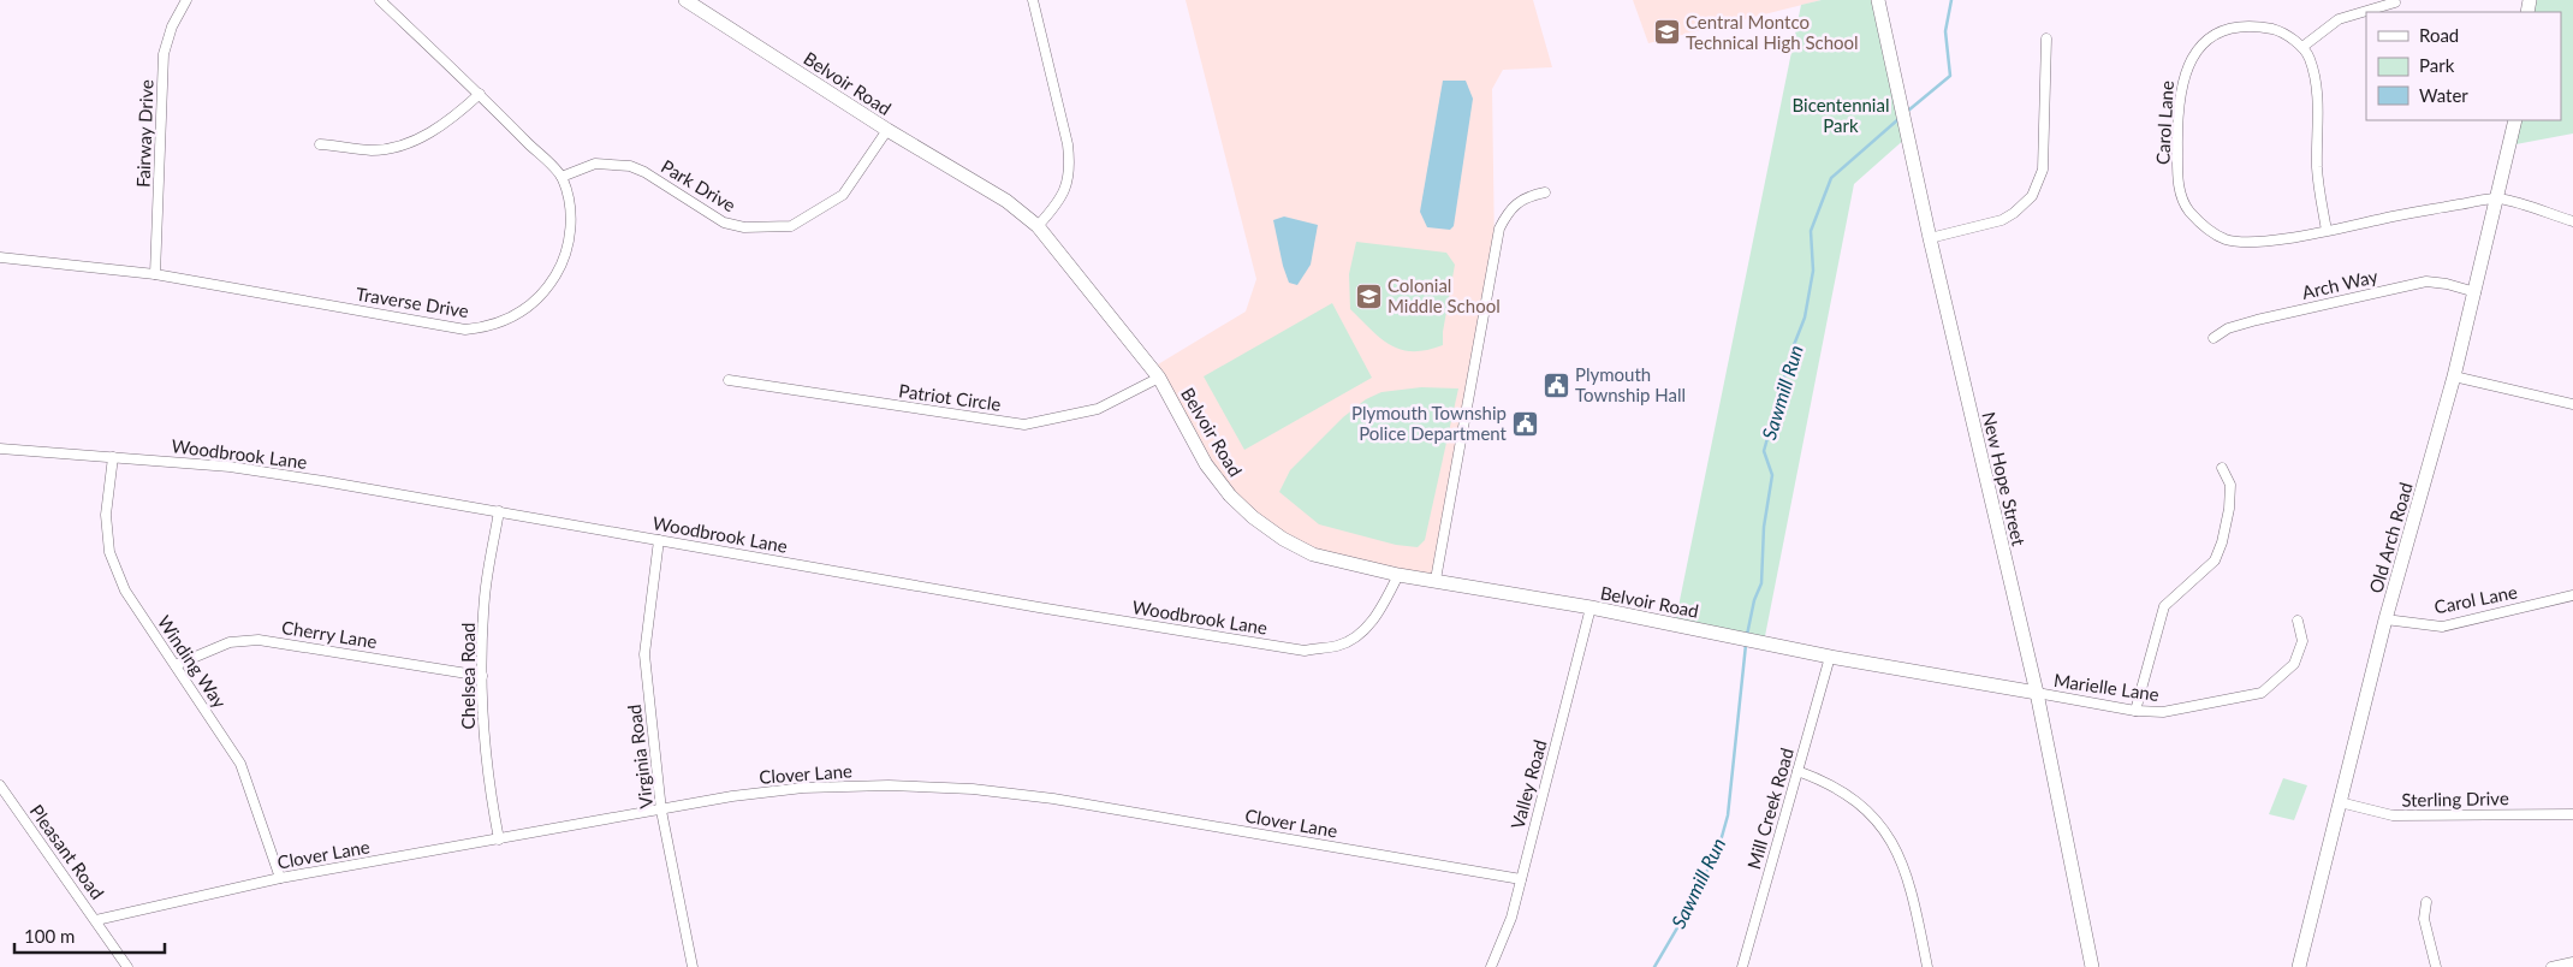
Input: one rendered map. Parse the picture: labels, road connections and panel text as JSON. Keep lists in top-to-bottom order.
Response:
{
  "streets": {
    "street": [
      "Belvoir Road",
      "Carol Lane",
      "Fairway Drive",
      "Park Drive",
      "Arch Way",
      "Traverse Drive",
      "Patriot Circle",
      "Woodbrook Lane",
      "New Hope Street",
      "Old Arch Road",
      "Cherry Lane",
      "Winding Way",
      "Chelsea Road",
      "Marielle Lane",
      "Virginia Road",
      "Clover Lane",
      "Valley Road",
      "Sterling Drive",
      "Mill Creek Road",
      "Pleasant Road"
    ]
  },
  "crossings": [
    ["Belvoir Road", "Park Drive"],
    ["Belvoir Road", "Patriot Circle"],
    ["Belvoir Road", "Woodbrook Lane"],
    ["Belvoir Road", "New Hope Street"],
    ["Belvoir Road", "Marielle Lane"],
    ["Belvoir Road", "Valley Road"],
    ["Belvoir Road", "Mill Creek Road"],
    ["Carol Lane", "Old Arch Road"],
    ["Fairway Drive", "Traverse Drive"],
    ["Park Drive", "Traverse Drive"],
    ["Arch Way", "Old Arch Road"],
    ["Woodbrook Lane", "Winding Way"],
    ["Woodbrook Lane", "Chelsea Road"],
    ["Woodbrook Lane", "Virginia Road"],
    ["New Hope Street", "Marielle Lane"],
    ["Old Arch Road", "Sterling Drive"],
    ["Cherry Lane", "Winding Way"],
    ["Cherry Lane", "Chelsea Road"],
    ["Winding Way", "Clover Lane"],
    ["Chelsea Road", "Clover Lane"],
    ["Virginia Road", "Clover Lane"],
    ["Clover Lane", "Valley Road"],
    ["Clover Lane", "Pleasant Road"]
  ],
  "water": ["Sawmill Run"],
  "parks": ["Bicentennial Park"],
  "places": {
    "school or university": ["Central Montco Technical High School", "Colonial Middle School"],
    "public building": ["Plymouth Township Hall", "Plymouth Township Police Department"]
  },
  "legend": ["Road", "Park", "Water"],
  "scale_bar": "100 m"
}
